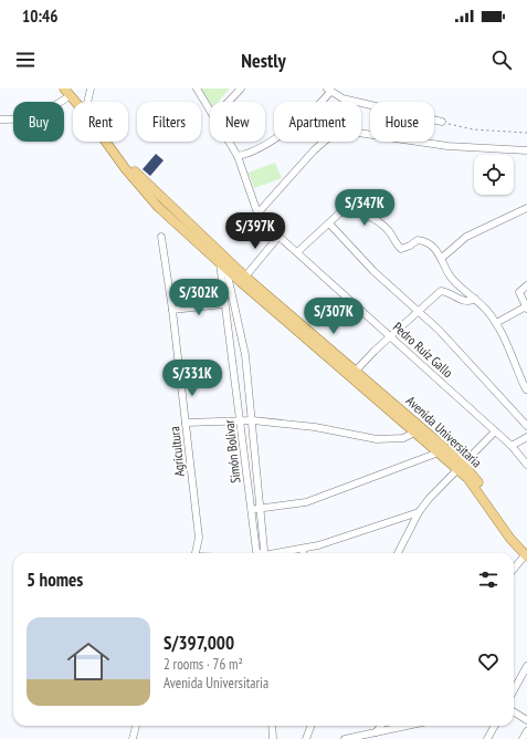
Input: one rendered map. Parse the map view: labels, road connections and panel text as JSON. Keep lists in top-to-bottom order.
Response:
{
  "streets": {
    "main road": ["Avenida Universitaria"],
    "street": ["Pedro Ruiz Gallo", "Agricultura", "Simón Bolívar"]
  },
  "crossings": [
    ["Avenida Universitaria", "Simón Bolívar"]
  ],
  "page": {
    "status": "10:46",
    "header": "Nestly",
    "chip": [
      "Buy",
      "Rent",
      "Filters",
      "New",
      "Apartment",
      "House"
    ],
    "price": [
      "S/347K",
      "S/397K",
      "S/302K",
      "S/307K",
      "S/331K"
    ],
    "heading": "5 homes",
    "list": [
      {
        "name": "S/397,000",
        "note": "2 rooms · 76 m² · Avenida Universitaria"
      }
    ]
  }
}
